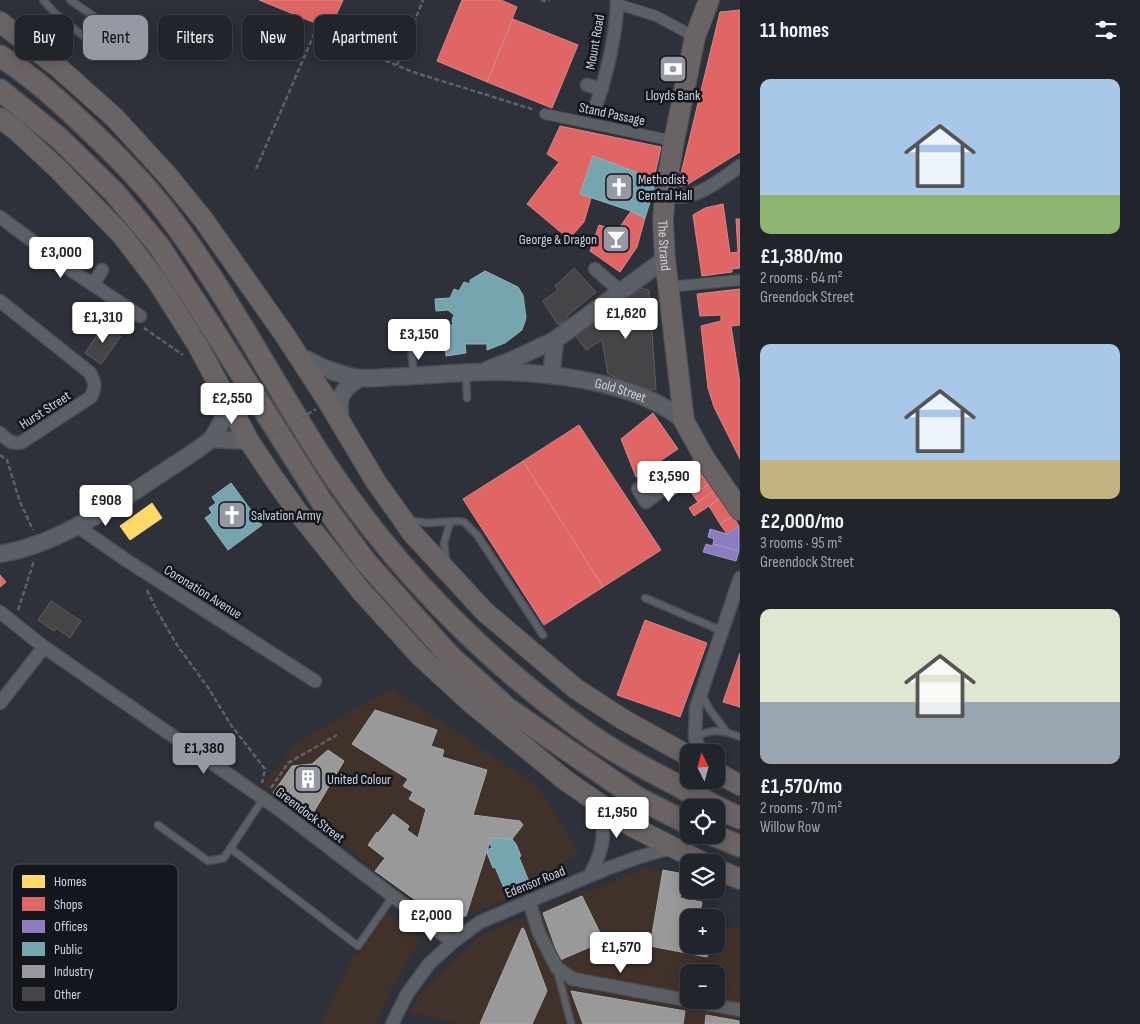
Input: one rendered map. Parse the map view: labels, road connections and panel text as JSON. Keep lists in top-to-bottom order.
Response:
{
  "streets": {
    "main road": ["The Strand"],
    "street": [
      "Mount Road",
      "Stand Passage",
      "Gold Street",
      "Hurst Street",
      "Coronation Avenue",
      "Greendock Street",
      "Edensor Road"
    ]
  },
  "crossings": [
    ["Stand Passage", "The Strand"],
    ["The Strand", "Gold Street"],
    ["Greendock Street", "Edensor Road"]
  ],
  "places": {
    "bank": ["Lloyds Bank"],
    "church": ["Methodist Central Hall", "Salvation Army"],
    "bar": ["George & Dragon"],
    "building": ["United Colour"]
  },
  "legend": [
    "Homes",
    "Shops",
    "Offices",
    "Public",
    "Industry",
    "Other"
  ],
  "north": "top",
  "page": {
    "heading": "11 homes",
    "chip": [
      "Buy",
      "Rent",
      "Filters",
      "New",
      "Apartment"
    ],
    "list": [
      {
        "name": "£1,380/mo",
        "note": "2 rooms · 64 m² · Greendock Street"
      },
      {
        "name": "£2,000/mo",
        "note": "3 rooms · 95 m² · Greendock Street"
      },
      {
        "name": "£1,570/mo",
        "note": "2 rooms · 70 m² · Willow Row"
      }
    ],
    "price": [
      "£3,000",
      "£1,620",
      "£1,310",
      "£3,150",
      "£2,550",
      "£3,590",
      "£908",
      "£1,380",
      "£1,950",
      "£2,000",
      "£1,570"
    ],
    "map_buttons": ["+", "−"]
  }
}
